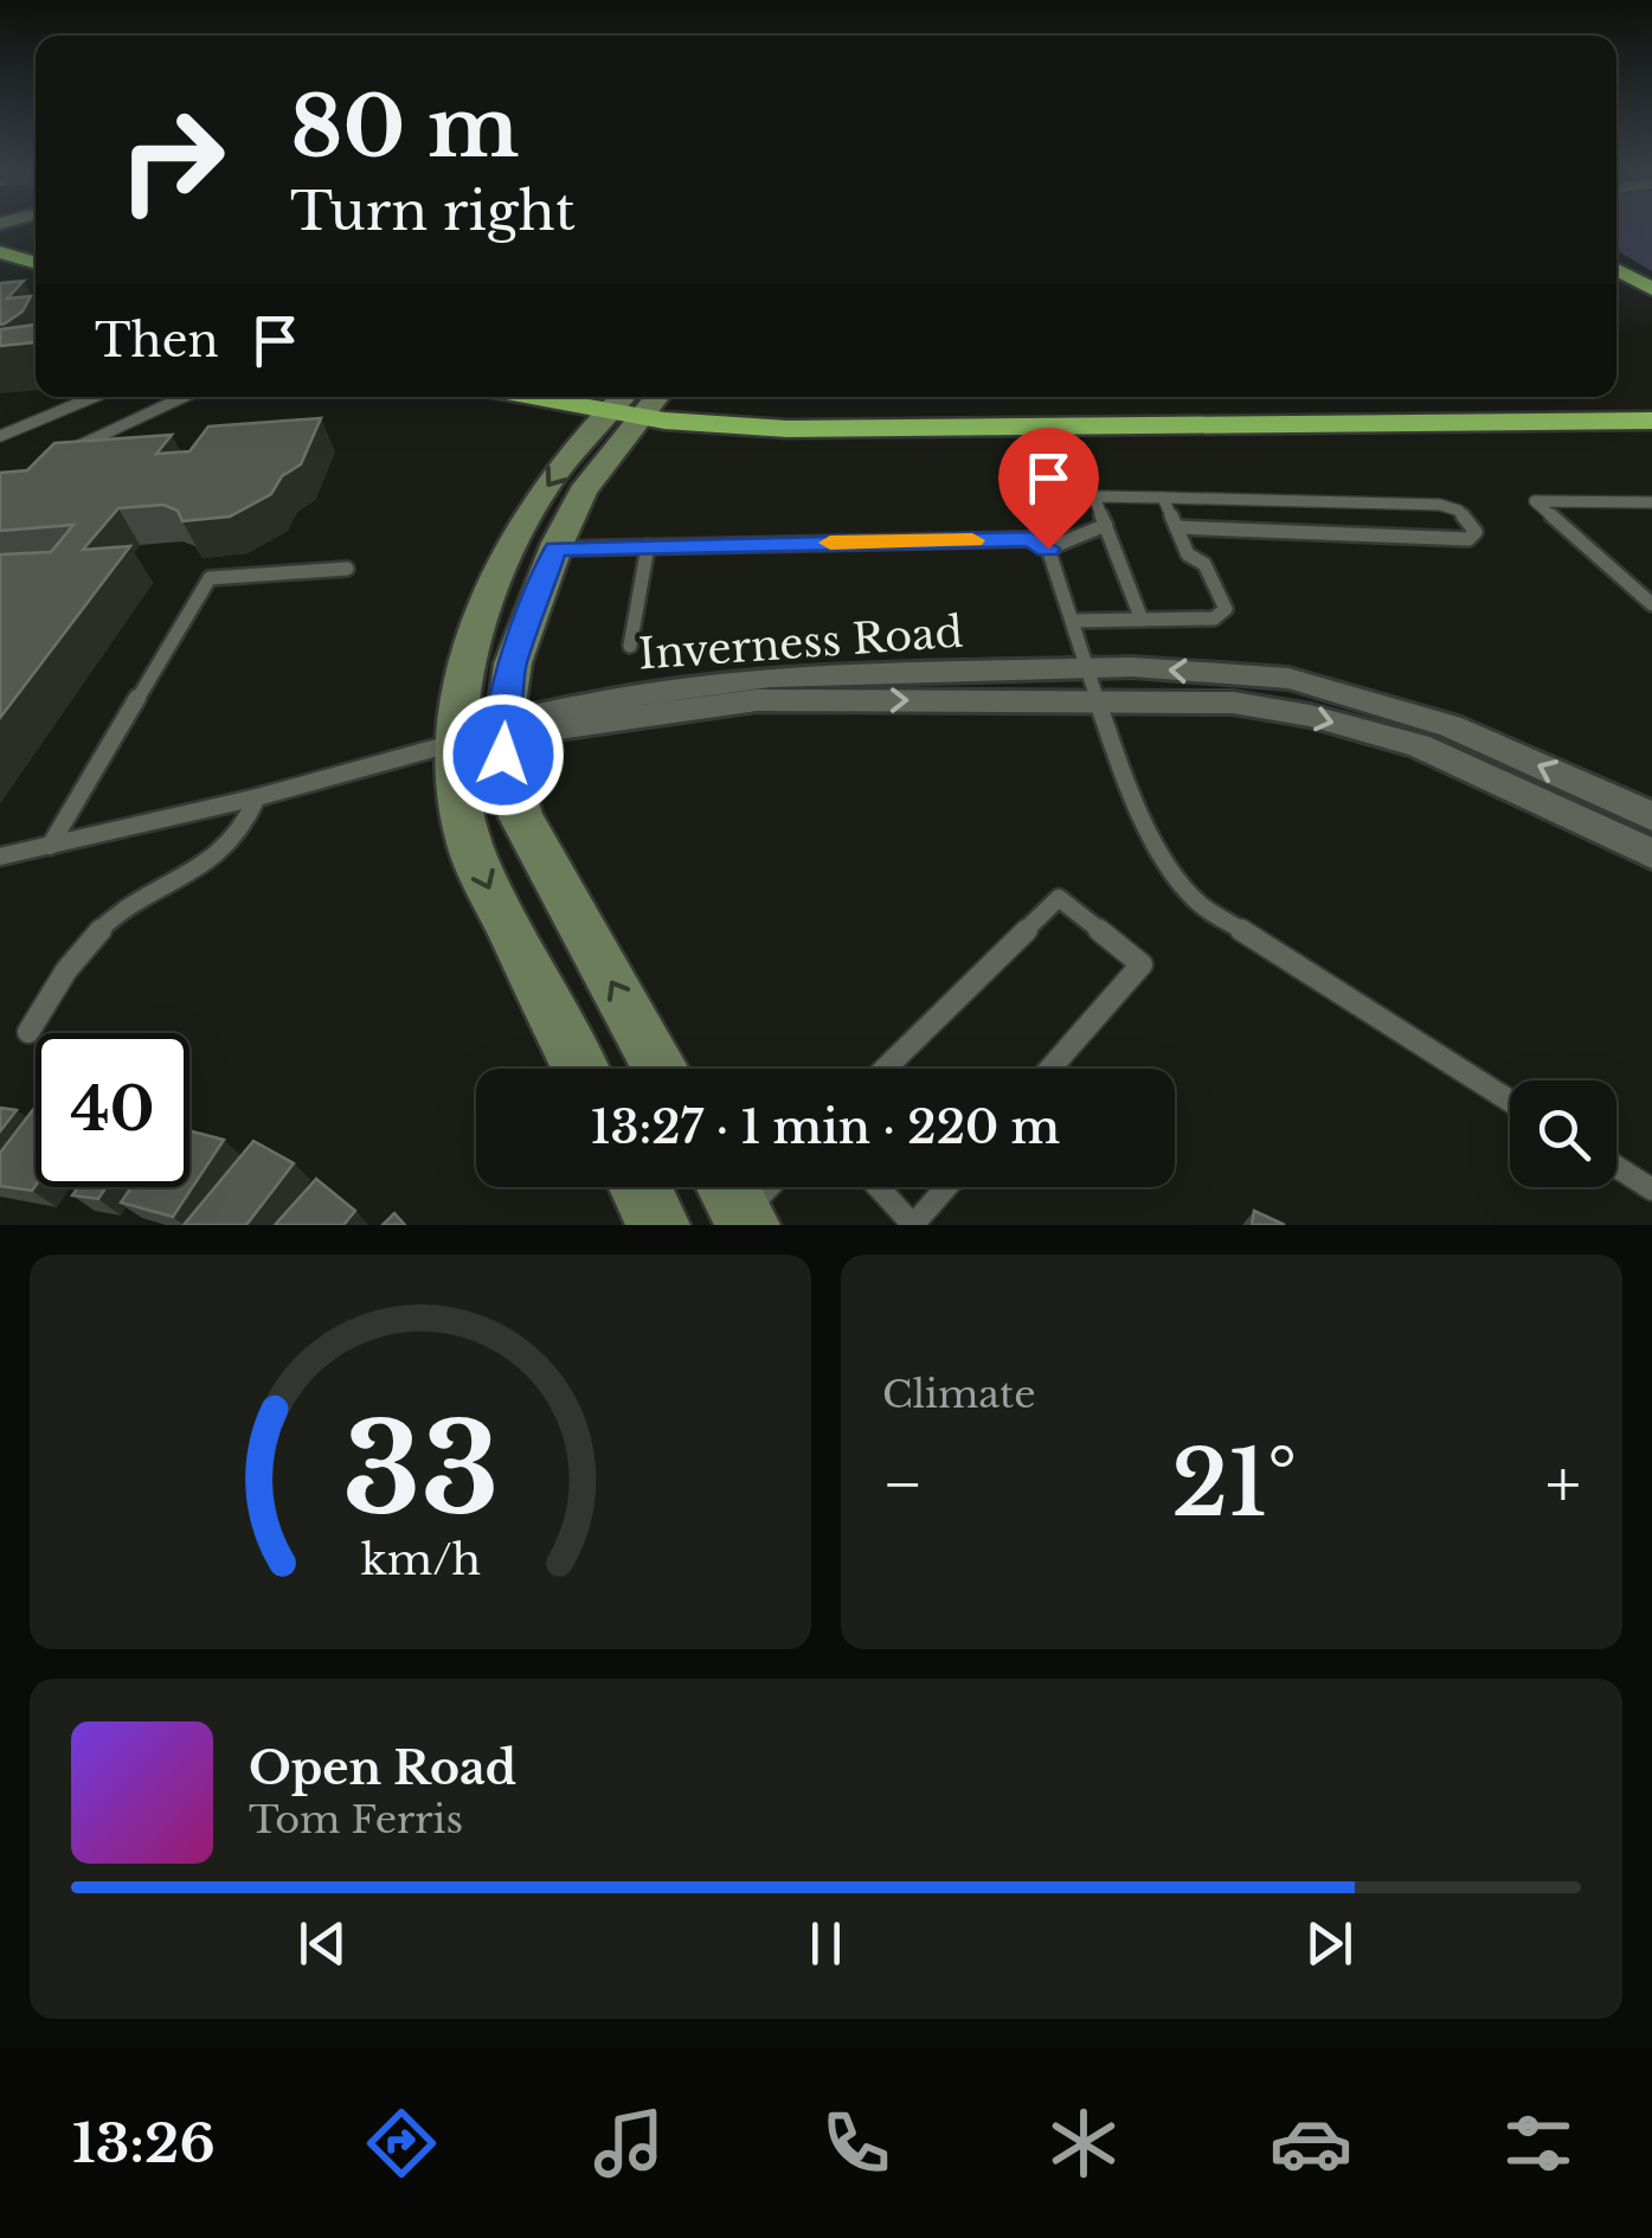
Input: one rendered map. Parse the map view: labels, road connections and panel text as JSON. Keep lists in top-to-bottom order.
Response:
{
  "streets": {
    "street": ["Inverness Road"]
  },
  "page": {
    "turn": ["80 m", "Turn right"],
    "then": "Then",
    "limit": "40",
    "trip": "13:27 · 1 min · 220 m",
    "tile": "Climate",
    "heat": ["−", "21°", "+"],
    "song": ["Open Road", "Tom Ferris"],
    "tabs": "13:26",
    "gauge": ["33", "km/h"]
  }
}
